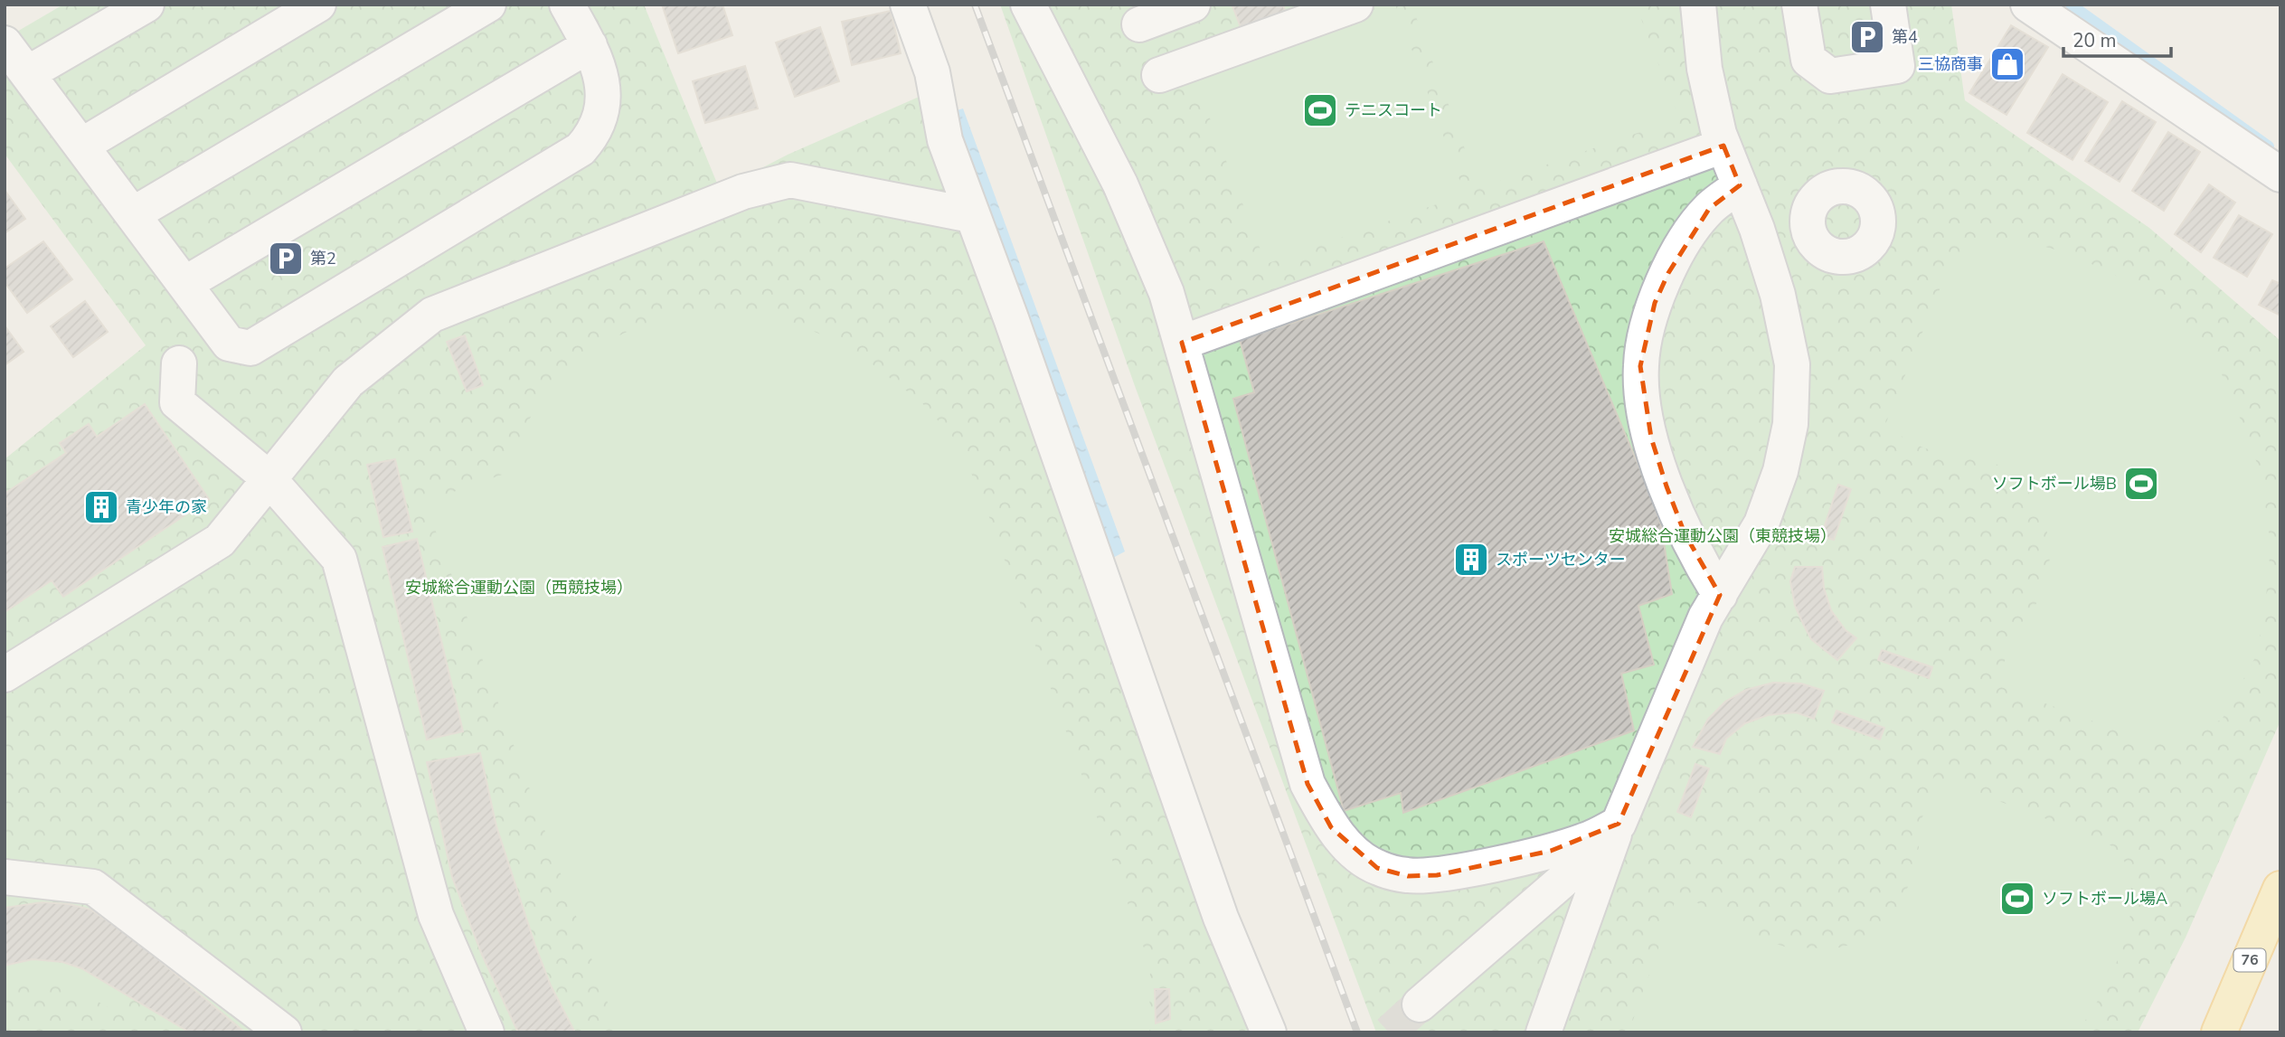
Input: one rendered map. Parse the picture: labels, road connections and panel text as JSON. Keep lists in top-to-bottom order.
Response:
{
  "streets": {
    "main road": ["76"]
  },
  "parks": ["安城総合運動公園（東競技場）", "安城総合運動公園（西競技場）"],
  "places": {
    "parking": ["第4", "第2"],
    "shop": ["三協商事"],
    "sports": ["テニスコート", "ソフトボール場B", "ソフトボール場A"],
    "building": ["青少年の家", "スポーツセンター"]
  },
  "scale_bar": "20 m"
}
